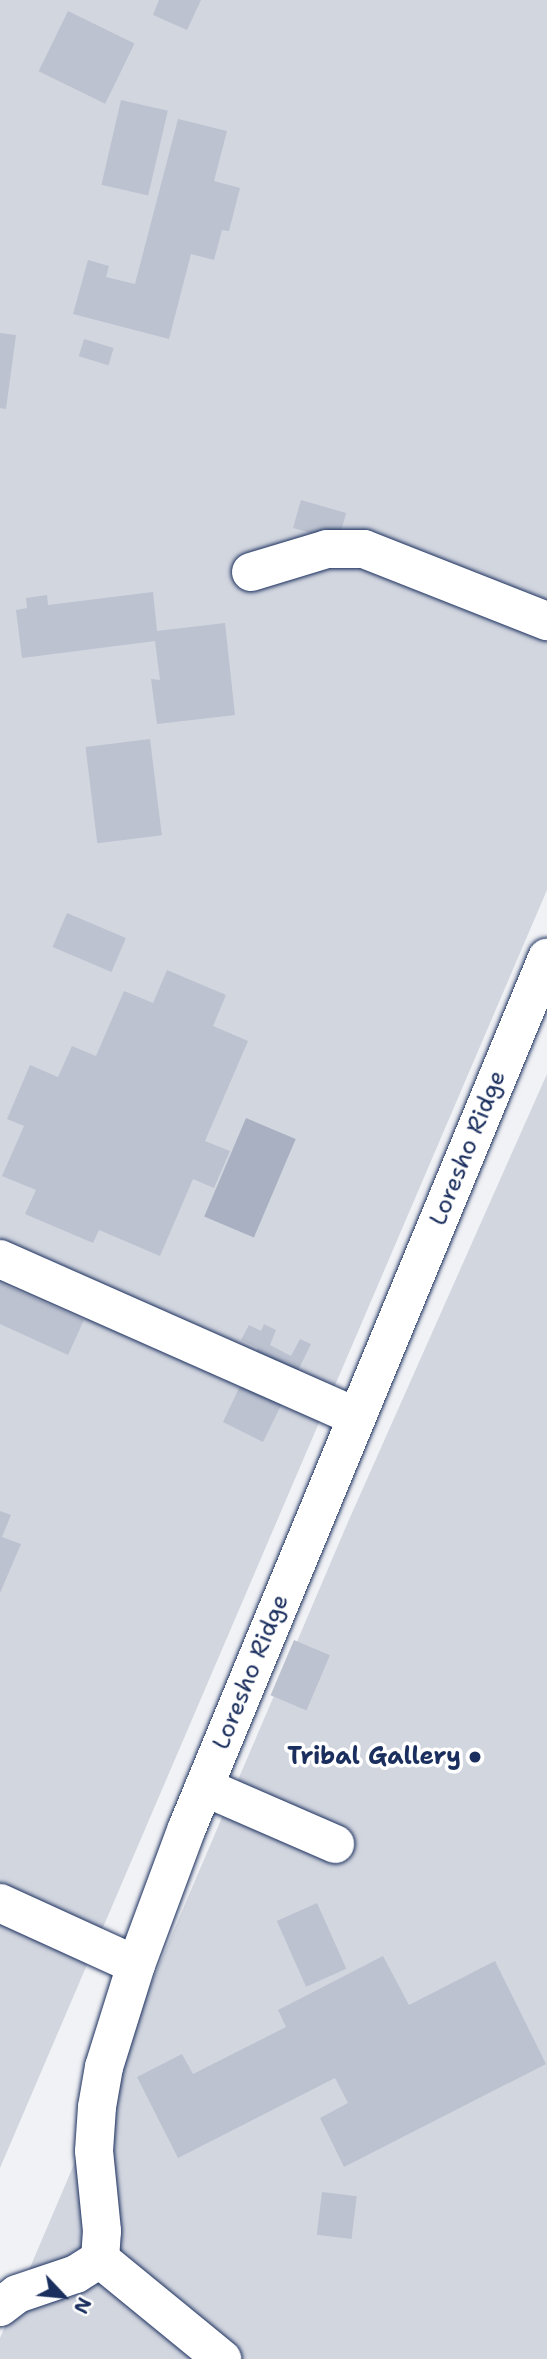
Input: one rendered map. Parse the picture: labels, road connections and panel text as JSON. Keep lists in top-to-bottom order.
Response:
{
  "streets": {
    "main road": ["Loresho Ridge"]
  },
  "places": ["Tribal Gallery"],
  "north": "bottom right"
}
